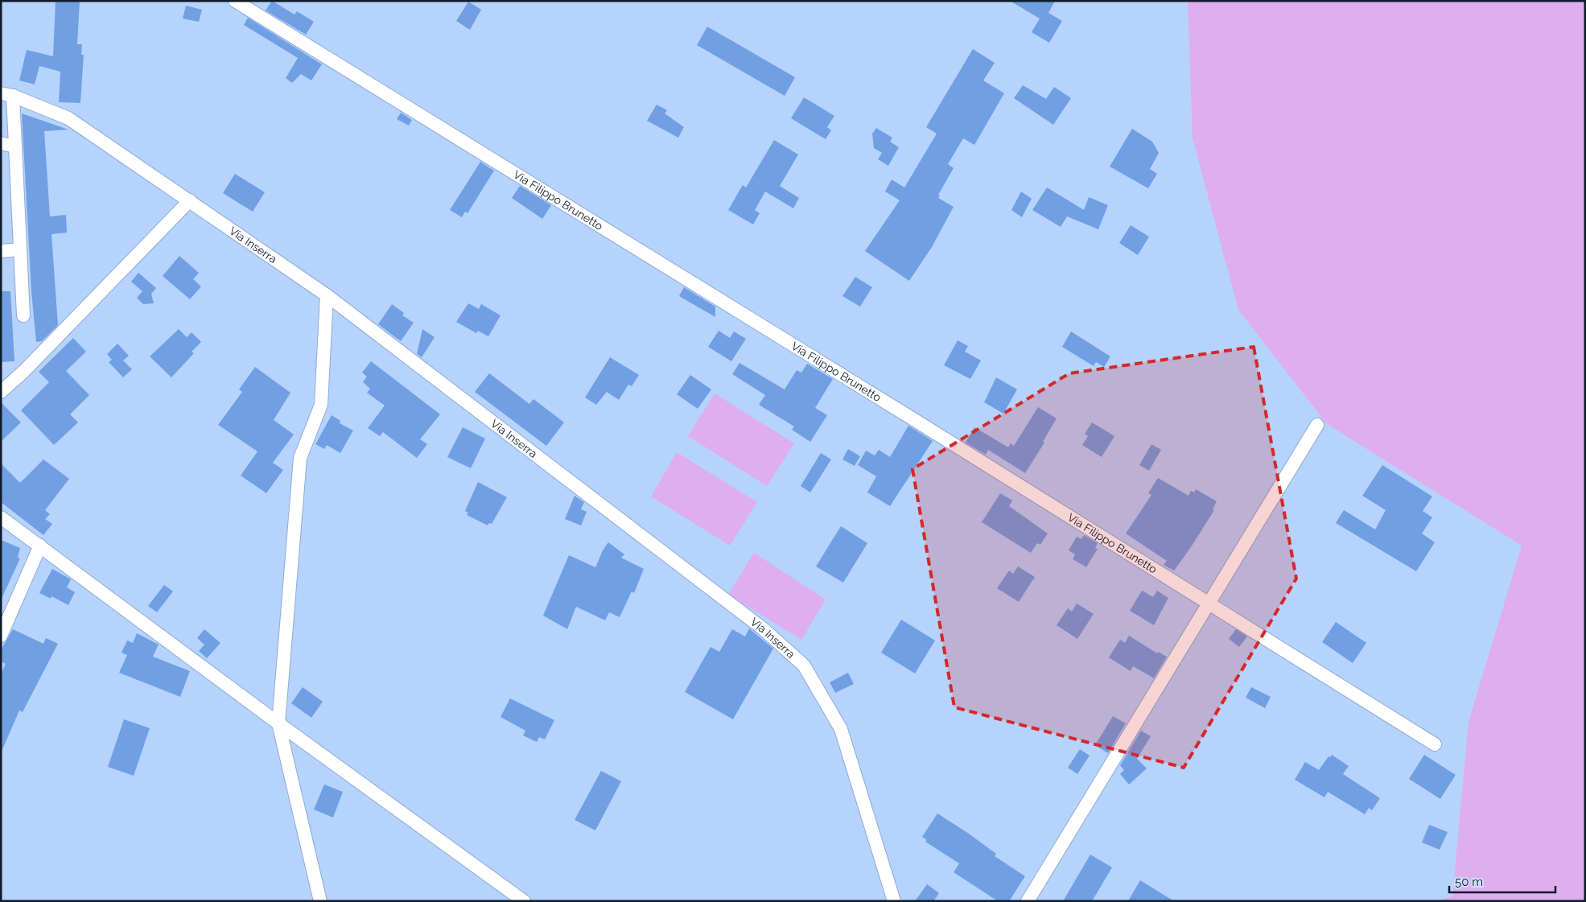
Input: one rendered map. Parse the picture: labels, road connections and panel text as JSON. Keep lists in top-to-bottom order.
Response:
{
  "streets": {
    "street": ["Via Filippo Brunetto", "Via Inserra"]
  },
  "scale_bar": "50 m"
}
